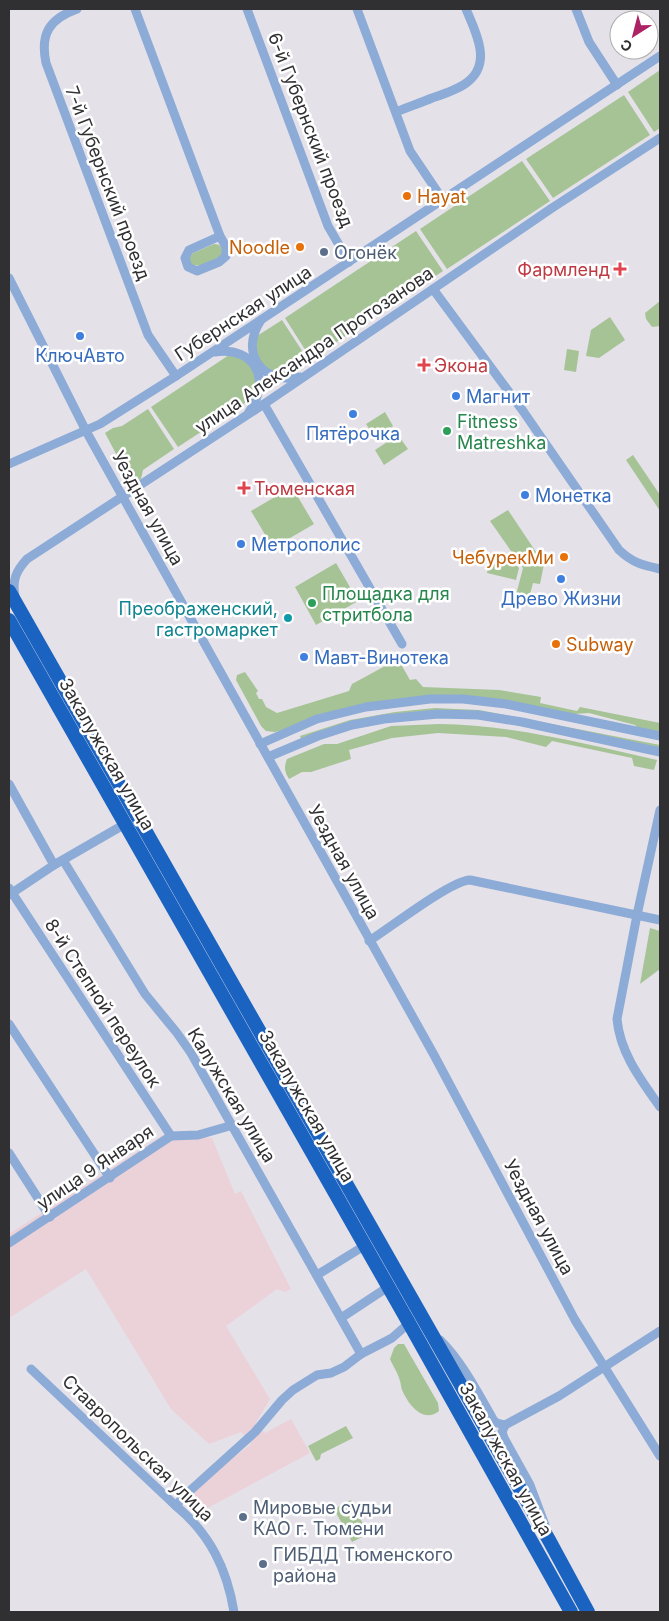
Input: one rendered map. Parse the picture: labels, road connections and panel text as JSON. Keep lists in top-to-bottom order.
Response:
{
  "streets": {
    "highway": ["Закалужская улица"],
    "street": [
      "6-й Губернский проезд",
      "7-й Губернский проезд",
      "Губернская улица",
      "улица Александра Протозанова",
      "Уездная улица",
      "8-й Степной переулок",
      "Калужская улица",
      "улица 9 Января",
      "Ставропольская улица"
    ]
  },
  "crossings": [
    ["6-й Губернский проезд", "Губернская улица"],
    ["7-й Губернский проезд", "Губернская улица"],
    ["Губернская улица", "Уездная улица"],
    ["улица Александра Протозанова", "Уездная улица"],
    ["8-й Степной переулок", "улица 9 Января"],
    ["Калужская улица", "улица 9 Января"]
  ],
  "places": {
    "other": [
      "Hayat",
      "Noodle",
      "Огонёк",
      "КлючАвто",
      "Магнит",
      "Пятёрочка",
      "Fitness Matreshka",
      "Монетка",
      "Метрополис",
      "ЧебурекМи",
      "Древо Жизни",
      "Площадка для стритбола",
      "Преображенский, гастромаркет",
      "Subway",
      "Мавт-Винотека",
      "Мировые судьи КАО г. Тюмени",
      "ГИБДД Тюменского района"
    ],
    "health": ["Фармленд", "Экона", "Тюменская"]
  },
  "north": "bottom left"
}
